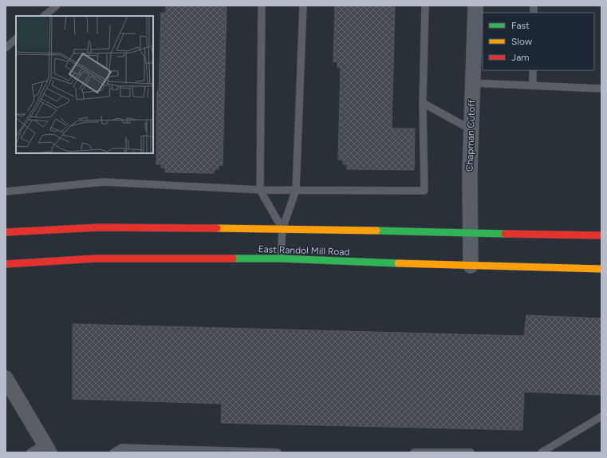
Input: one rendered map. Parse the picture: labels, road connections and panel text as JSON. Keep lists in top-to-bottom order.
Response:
{
  "streets": {
    "main road": ["East Randol Mill Road"],
    "street": ["Chapman Cutoff"]
  },
  "crossings": [
    ["Chapman Cutoff", "East Randol Mill Road"]
  ],
  "legend": ["Fast", "Slow", "Jam"]
}
